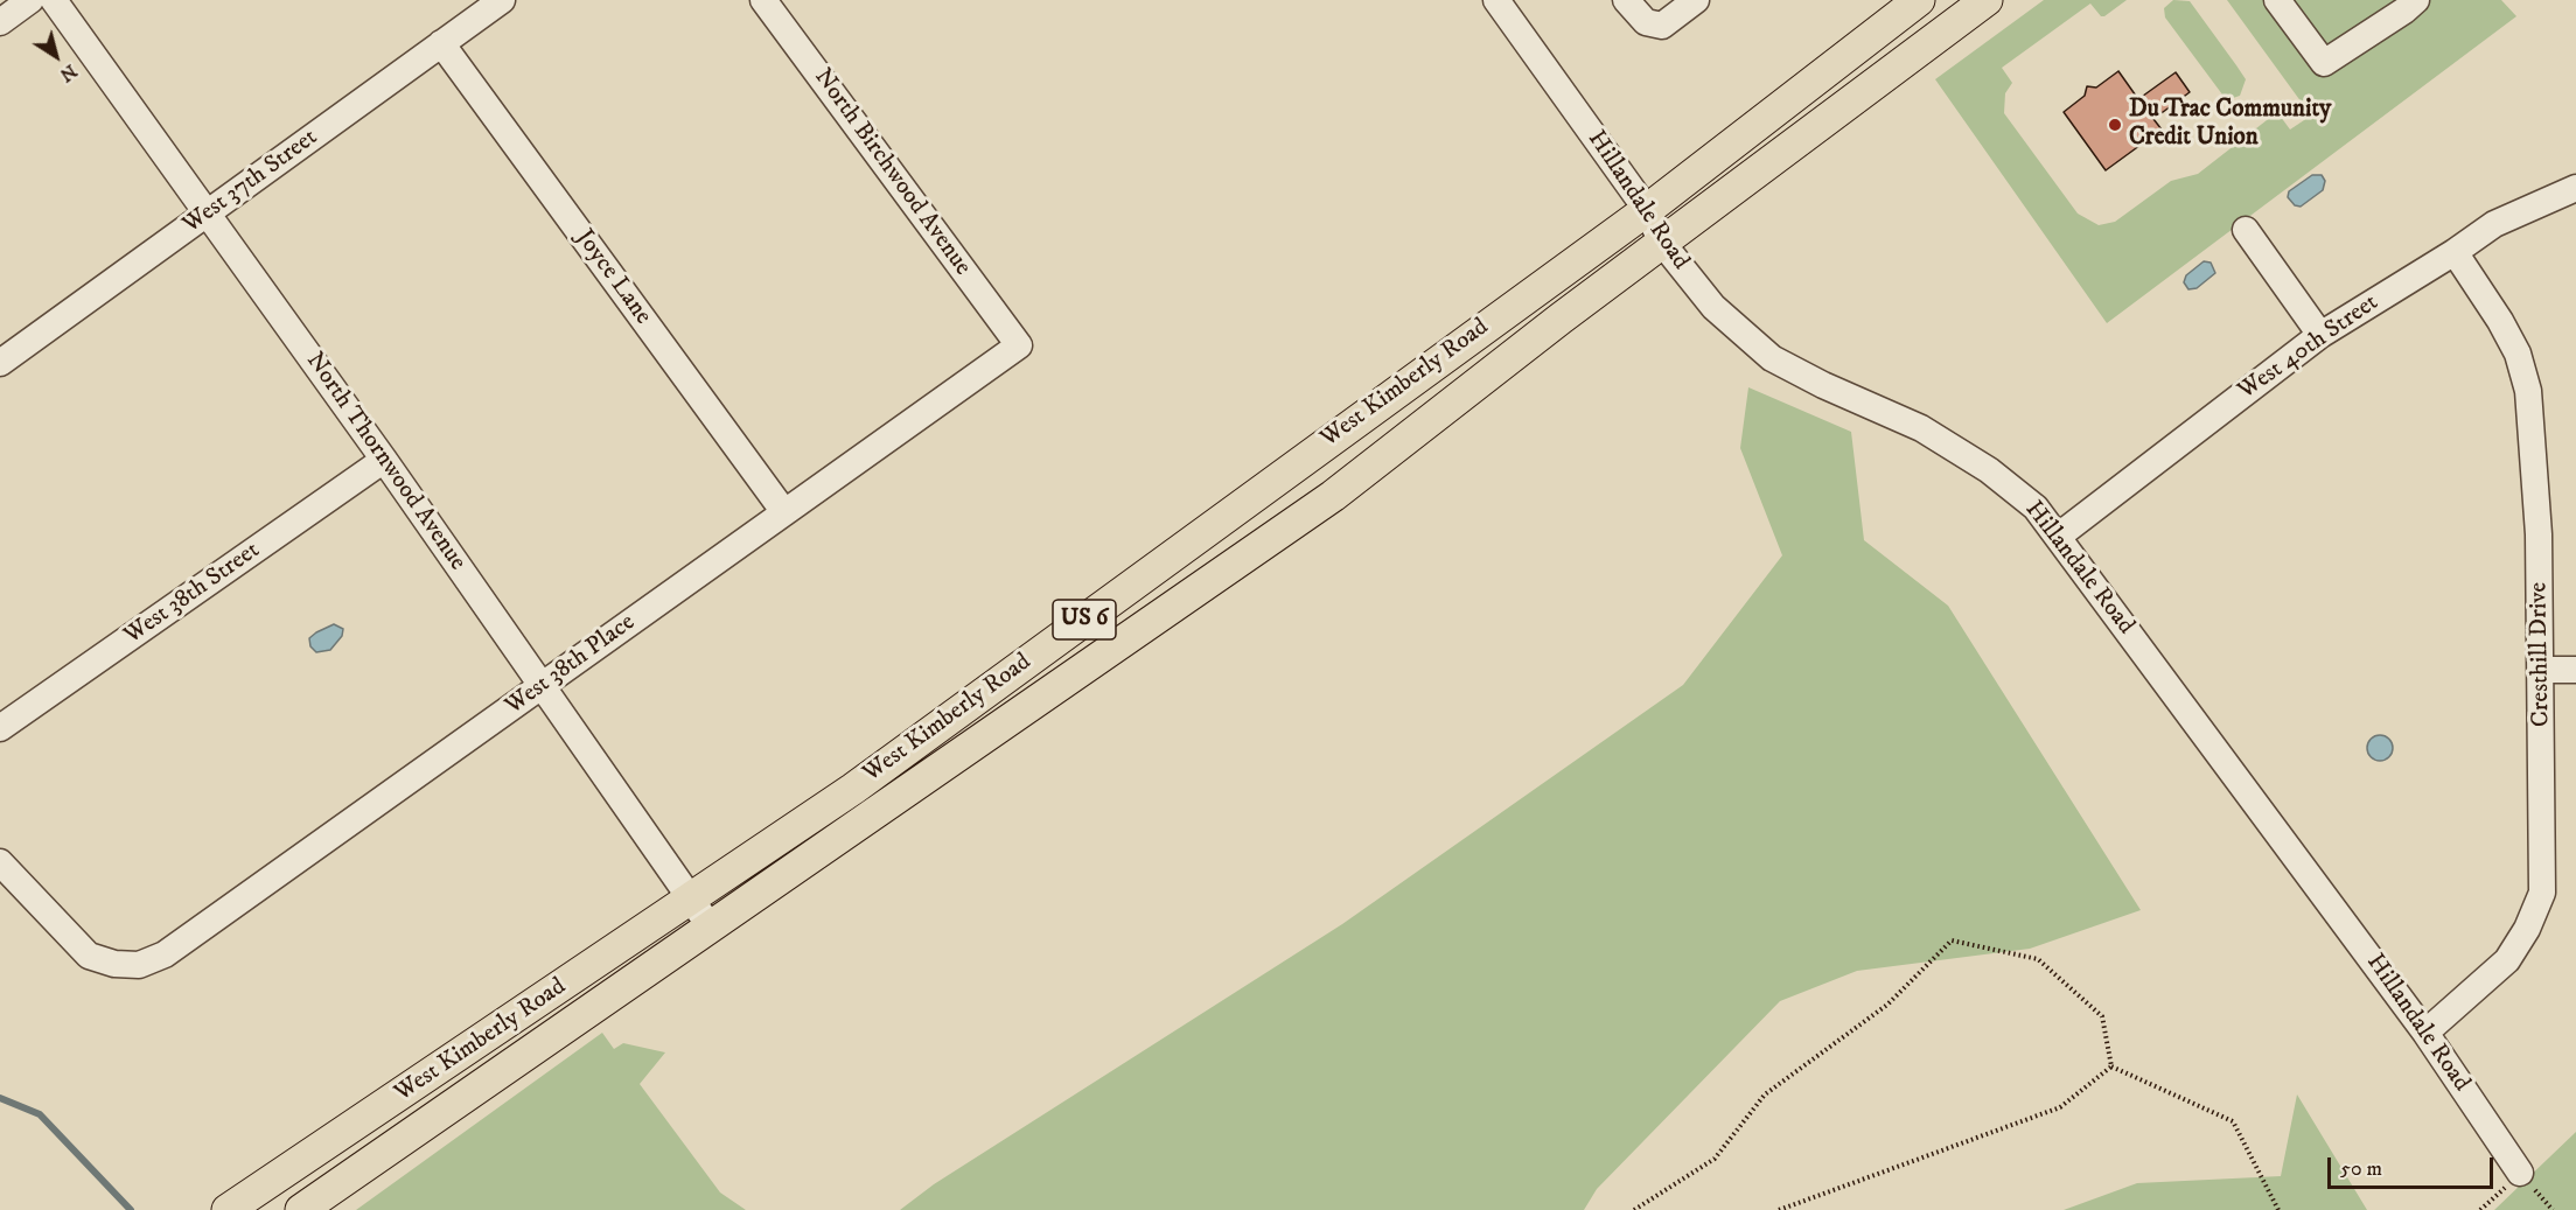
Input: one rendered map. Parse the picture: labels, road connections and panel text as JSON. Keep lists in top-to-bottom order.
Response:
{
  "streets": {
    "main road": ["West Kimberly Road", "US 6"],
    "street": [
      "North Birchwood Avenue",
      "West 37th Street",
      "Hillandale Road",
      "Joyce Lane",
      "West 40th Street",
      "North Thornwood Avenue",
      "West 38th Street",
      "Cresthill Drive",
      "West 38th Place"
    ]
  },
  "crossings": [
    ["North Birchwood Avenue", "West 38th Place"],
    ["West 37th Street", "Joyce Lane"],
    ["West 37th Street", "North Thornwood Avenue"],
    ["Hillandale Road", "West 40th Street"],
    ["Hillandale Road", "West Kimberly Road"],
    ["Hillandale Road", "Cresthill Drive"],
    ["Joyce Lane", "West 38th Place"],
    ["West 40th Street", "Cresthill Drive"],
    ["West Kimberly Road", "North Thornwood Avenue"],
    ["North Thornwood Avenue", "West 38th Street"],
    ["North Thornwood Avenue", "West 38th Place"]
  ],
  "places": ["Du Trac Community Credit Union"],
  "scale_bar": "50 m",
  "north": "bottom right"
}
